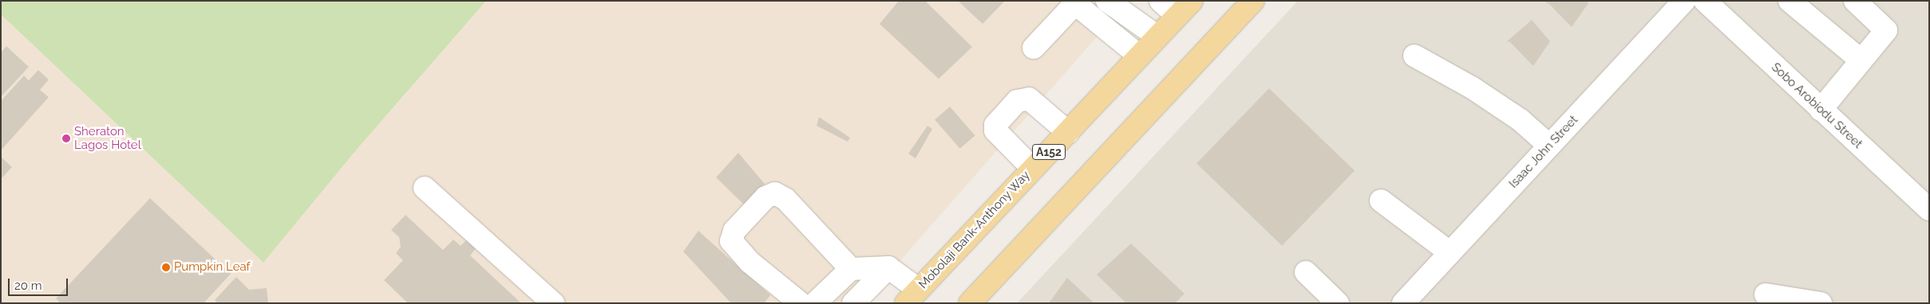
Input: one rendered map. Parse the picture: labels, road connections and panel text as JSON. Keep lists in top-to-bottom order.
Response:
{
  "streets": {
    "main road": ["A152", "Mobolaji Bank-Anthony Way"],
    "street": ["Sobo Arobiodu Street", "Isaac John Street"]
  },
  "places": ["Sheraton Lagos Hotel", "Pumpkin Leaf"],
  "scale_bar": "20 m"
}
